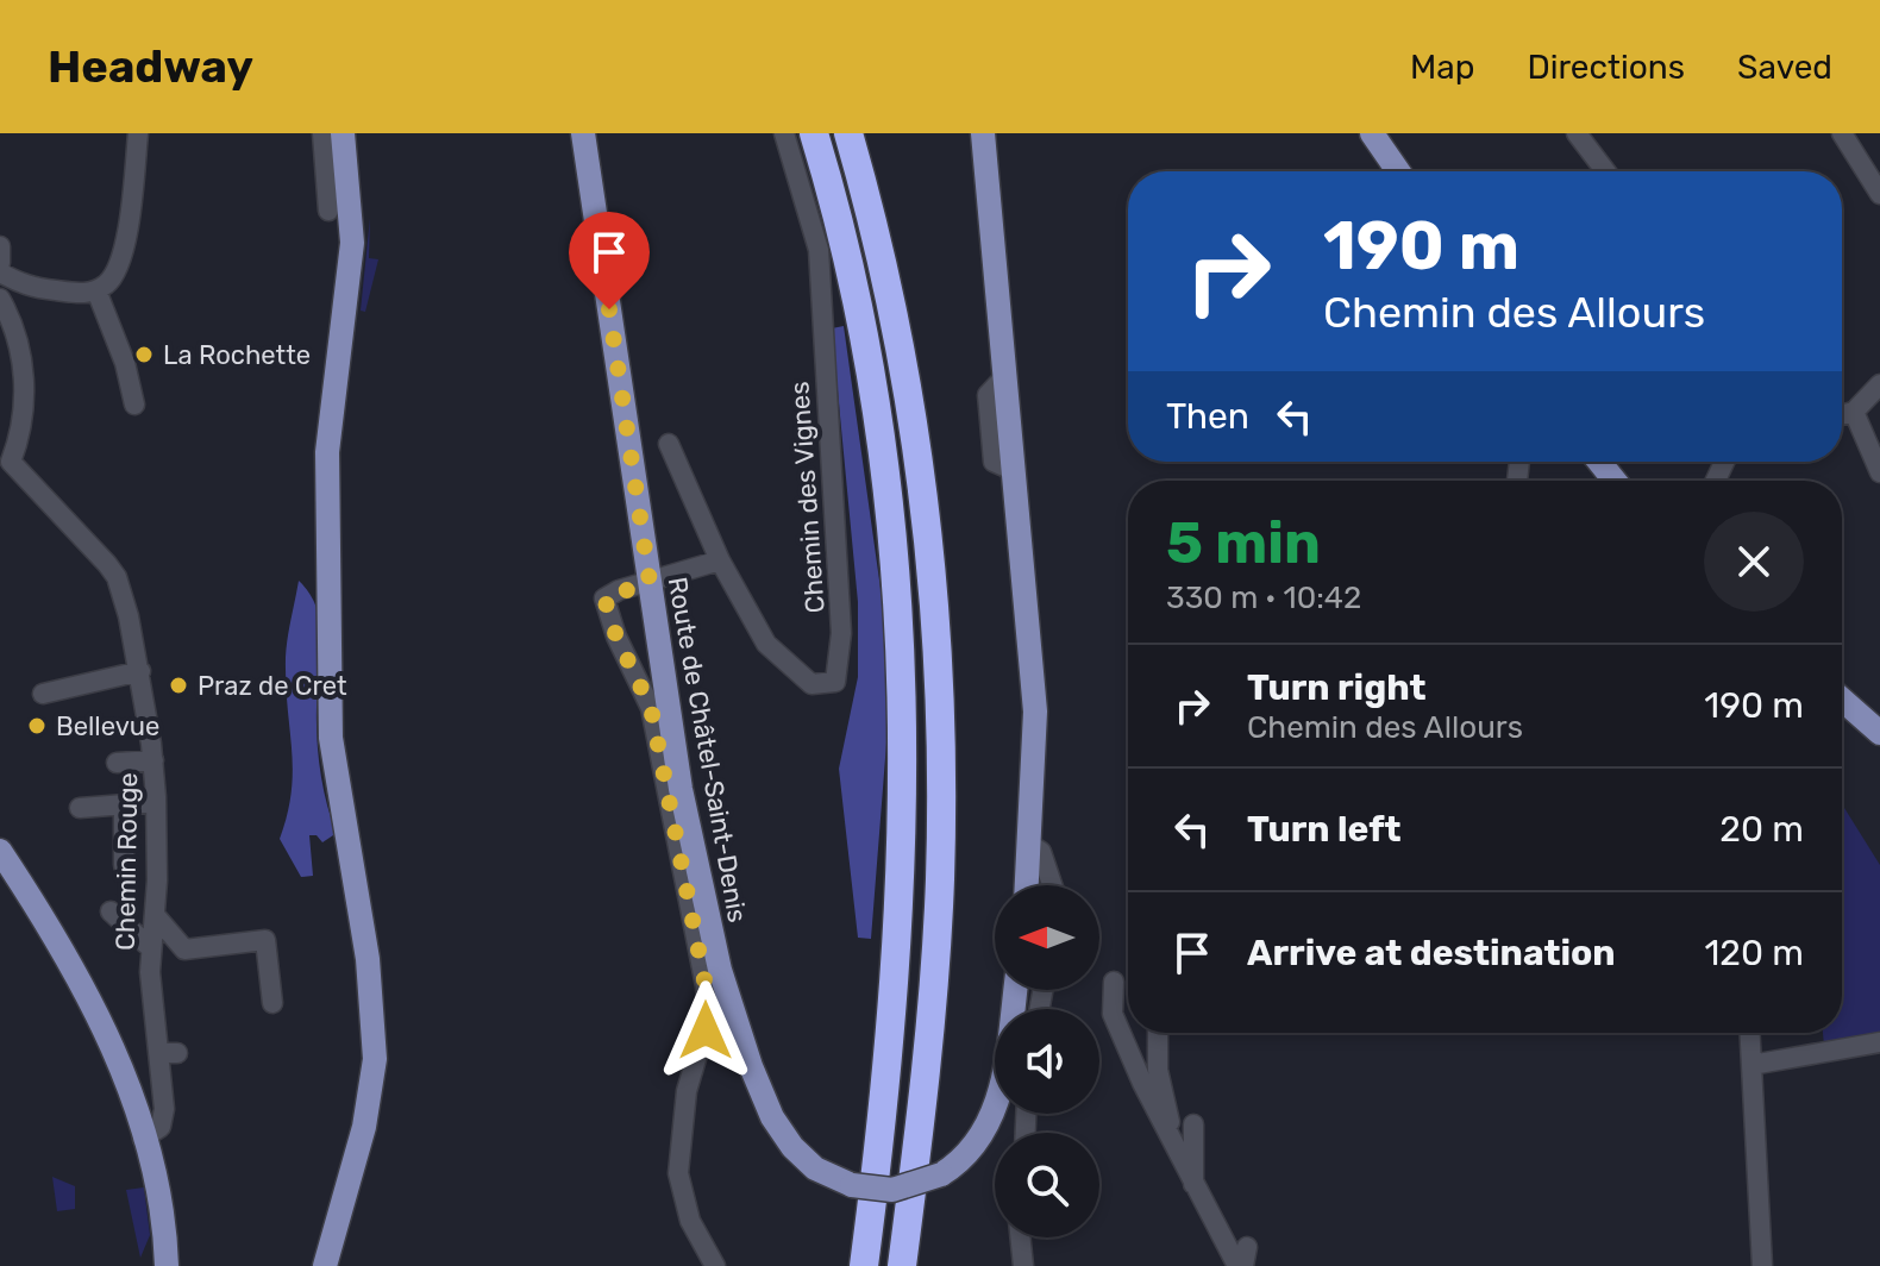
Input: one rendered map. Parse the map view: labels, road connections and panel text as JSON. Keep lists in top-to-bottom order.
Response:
{
  "streets": {
    "main road": ["Route de Châtel-Saint-Denis"],
    "street": ["Chemin des Vignes", "Chemin Rouge"]
  },
  "places": ["La Rochette", "Praz de Cret", "Bellevue"],
  "north": "left",
  "page": {
    "header": "Headway",
    "nav": ["Map", "Directions", "Saved"],
    "turn": ["190 m", "Chemin des Allours"],
    "then": "Then",
    "heading": ["5 min", "330 m · 10:42"],
    "list": [
      {
        "name": "Turn right",
        "note": "Chemin des Allours",
        "value": "190 m"
      },
      {
        "name": "Turn left",
        "value": "20 m"
      },
      {
        "name": "Arrive at destination",
        "value": "120 m"
      }
    ]
  }
}
